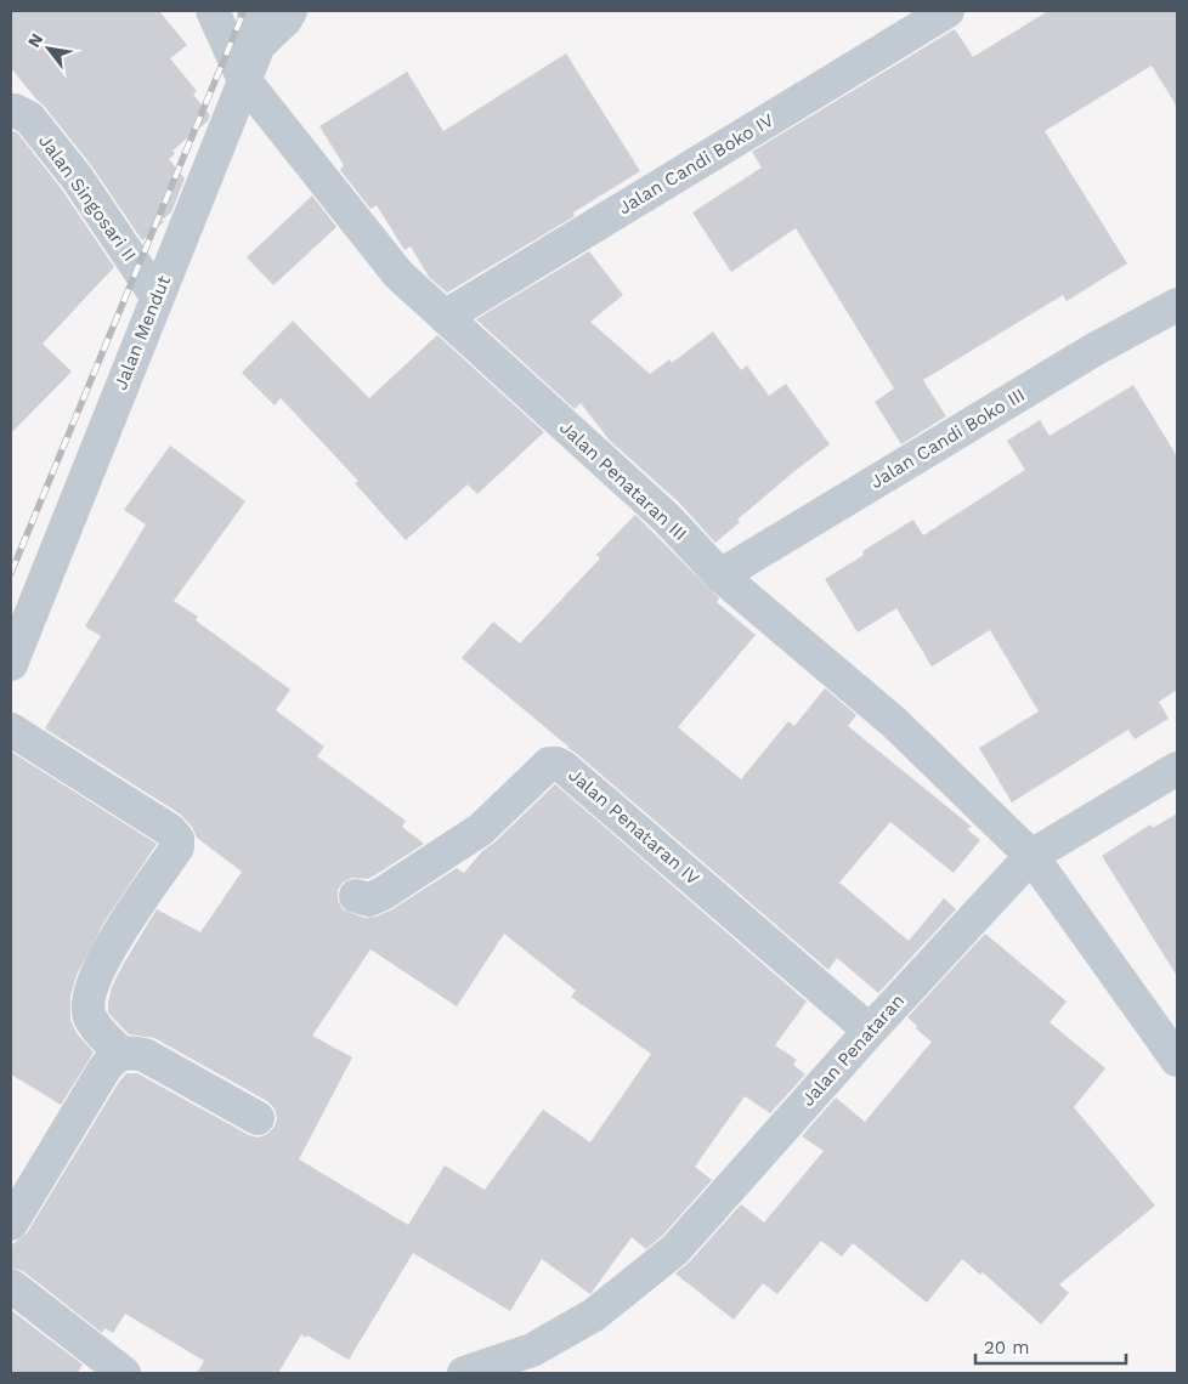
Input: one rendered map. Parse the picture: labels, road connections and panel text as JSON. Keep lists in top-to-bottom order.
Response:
{
  "streets": {
    "street": [
      "Jalan Candi Boko IV",
      "Jalan Singosari II",
      "Jalan Mendut",
      "Jalan Candi Boko III",
      "Jalan Penataran III",
      "Jalan Penataran IV",
      "Jalan Penataran"
    ]
  },
  "crossings": [
    ["Jalan Candi Boko IV", "Jalan Penataran III"],
    ["Jalan Singosari II", "Jalan Mendut"],
    ["Jalan Mendut", "Jalan Penataran III"],
    ["Jalan Candi Boko III", "Jalan Penataran III"],
    ["Jalan Penataran III", "Jalan Penataran"],
    ["Jalan Penataran IV", "Jalan Penataran"]
  ],
  "scale_bar": "20 m",
  "north": "top left"
}
